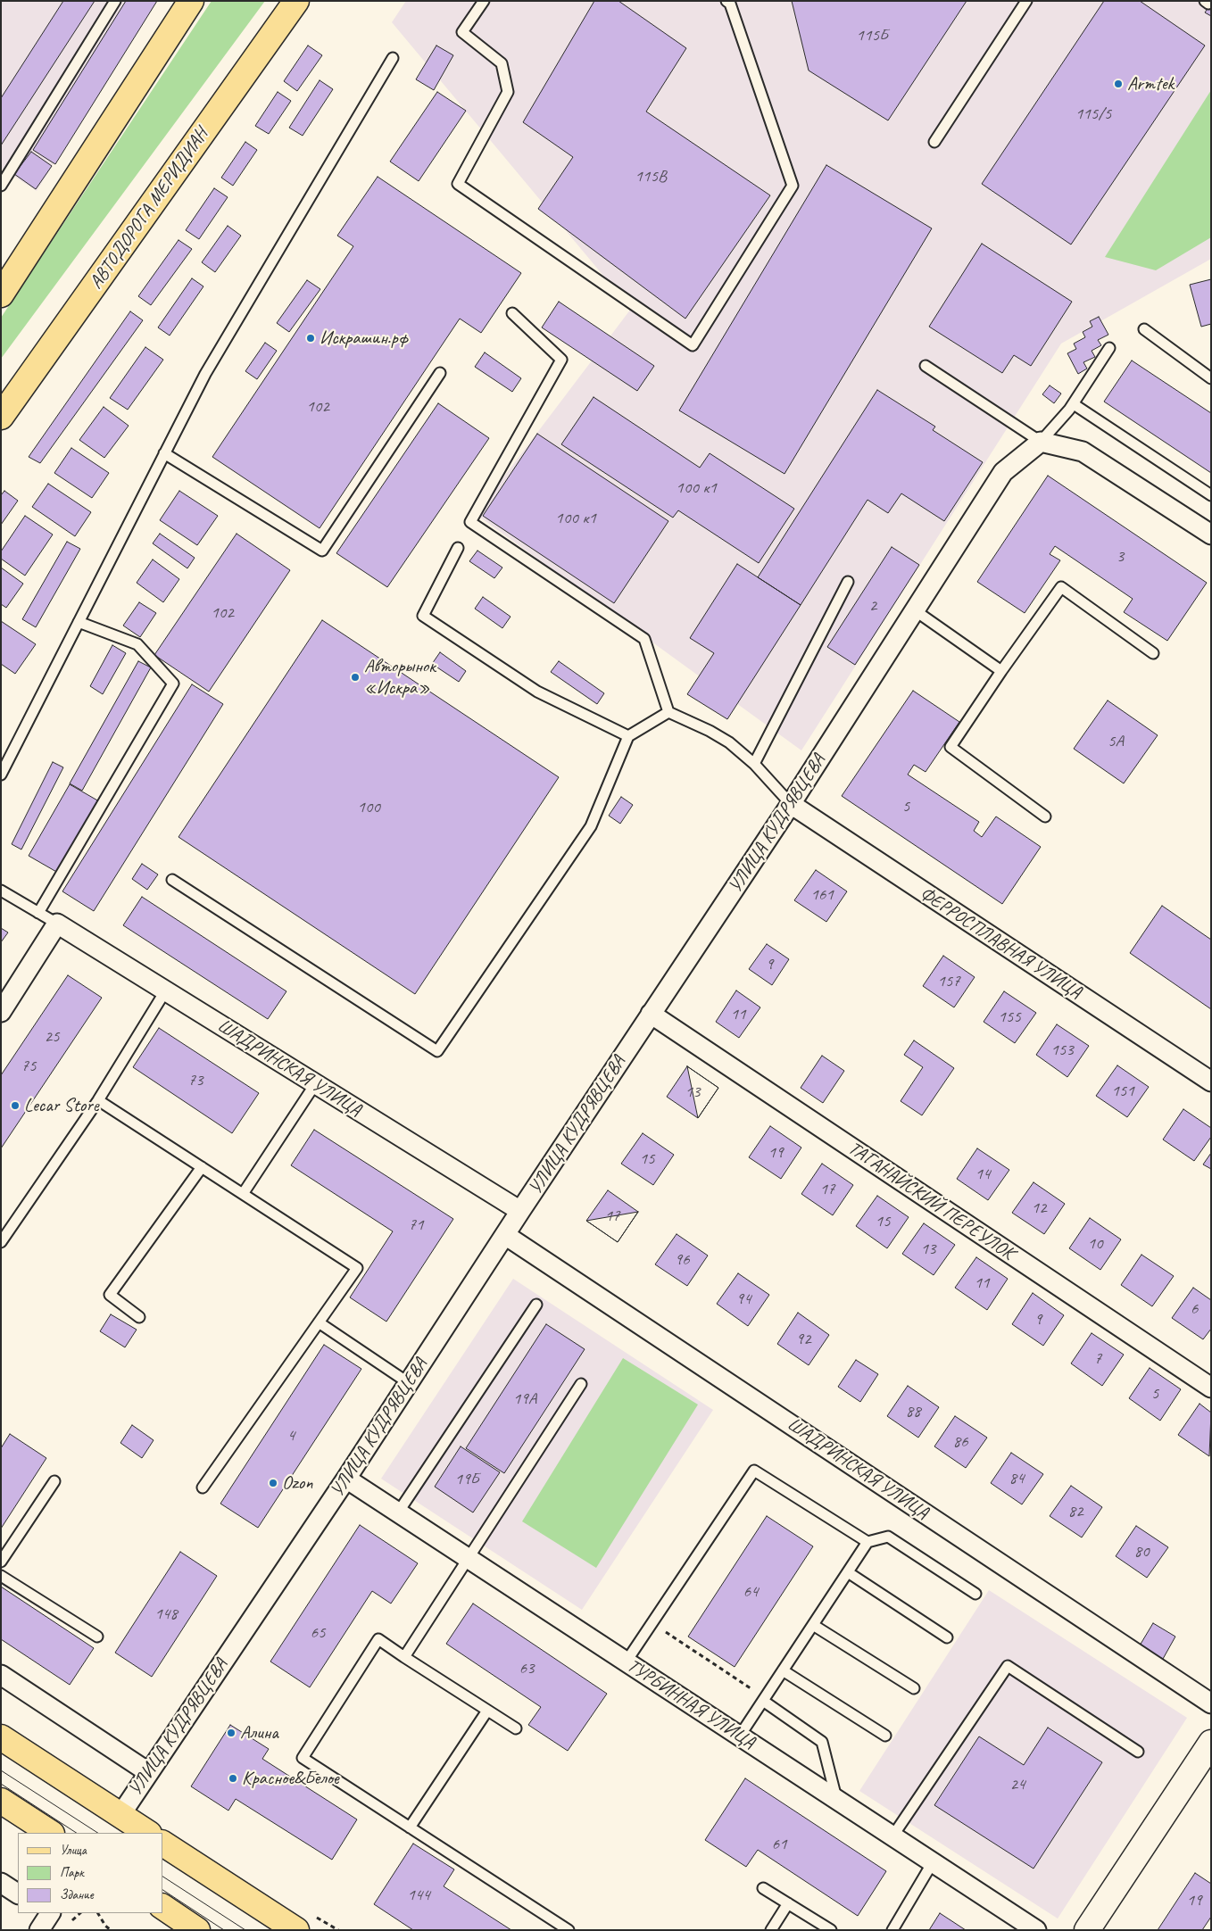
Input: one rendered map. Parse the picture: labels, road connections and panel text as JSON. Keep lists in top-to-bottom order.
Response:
{
  "streets": {
    "main road": ["АВТОДОРОГА МЕРИДИАН"],
    "street": [
      "УЛИЦА КУДРЯВЦЕВА",
      "ФЕРРОСПЛАВНАЯ УЛИЦА",
      "ШАДРИНСКАЯ УЛИЦА",
      "ТАГАНАЙСКИЙ ПЕРЕУЛОК",
      "ТУРБИННАЯ УЛИЦА"
    ]
  },
  "crossings": [
    ["УЛИЦА КУДРЯВЦЕВА", "ФЕРРОСПЛАВНАЯ УЛИЦА"],
    ["УЛИЦА КУДРЯВЦЕВА", "ШАДРИНСКАЯ УЛИЦА"],
    ["УЛИЦА КУДРЯВЦЕВА", "ТАГАНАЙСКИЙ ПЕРЕУЛОК"],
    ["УЛИЦА КУДРЯВЦЕВА", "ТУРБИННАЯ УЛИЦА"]
  ],
  "places": [
    "Armtek",
    "Искрашин.рф",
    "Авторынок «Искра»",
    "Lecar Store",
    "Ozon",
    "Алина",
    "Красное&Белое"
  ],
  "house_numbers": [
    "115Б",
    "115/5",
    "115В",
    "102",
    "100 к1",
    "100 к1",
    "3",
    "2",
    "102",
    "5А",
    "5",
    "100",
    "161",
    "9",
    "157",
    "11",
    "155",
    "25",
    "153",
    "75",
    "73",
    "151",
    "13",
    "19",
    "15",
    "14",
    "17",
    "12",
    "17",
    "15",
    "71",
    "10",
    "13",
    "96",
    "11",
    "94",
    "6",
    "9",
    "92",
    "7",
    "5",
    "19А",
    "88",
    "4",
    "86",
    "84",
    "19Б",
    "82",
    "80",
    "64",
    "148",
    "65",
    "63",
    "24",
    "61",
    "144",
    "19"
  ],
  "legend": ["Улица", "Парк", "Здание"]
}
